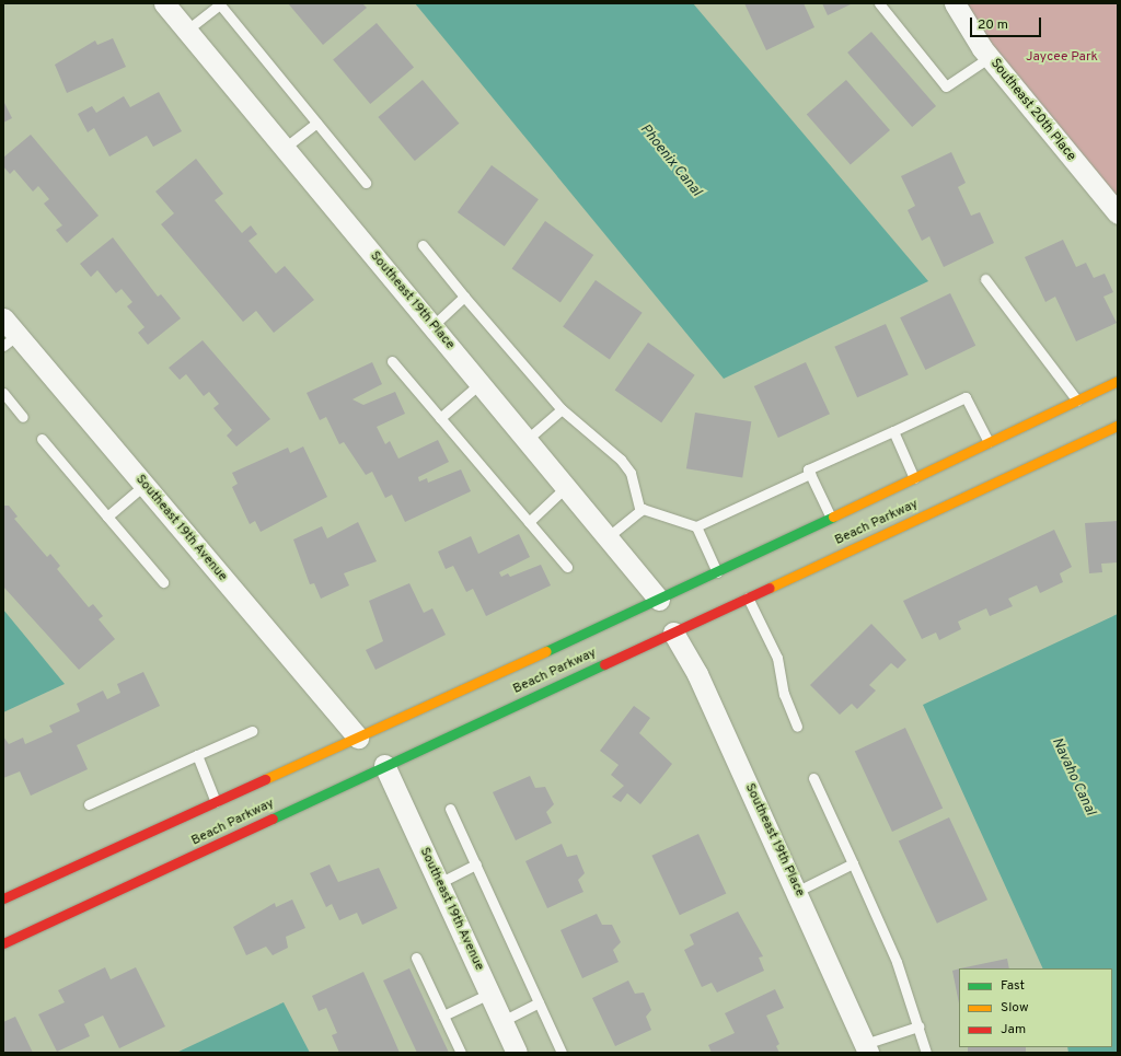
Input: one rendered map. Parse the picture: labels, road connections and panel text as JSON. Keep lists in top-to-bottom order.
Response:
{
  "streets": {
    "street": [
      "Southeast 20th Place",
      "Southeast 19th Place",
      "Beach Parkway",
      "Southeast 19th Avenue"
    ]
  },
  "crossings": [
    ["Southeast 19th Place", "Beach Parkway"],
    ["Beach Parkway", "Southeast 19th Avenue"]
  ],
  "water": ["Phoenix Canal", "Navaho Canal"],
  "parks": ["Jaycee Park"],
  "legend": ["Fast", "Slow", "Jam"],
  "scale_bar": "20 m"
}
